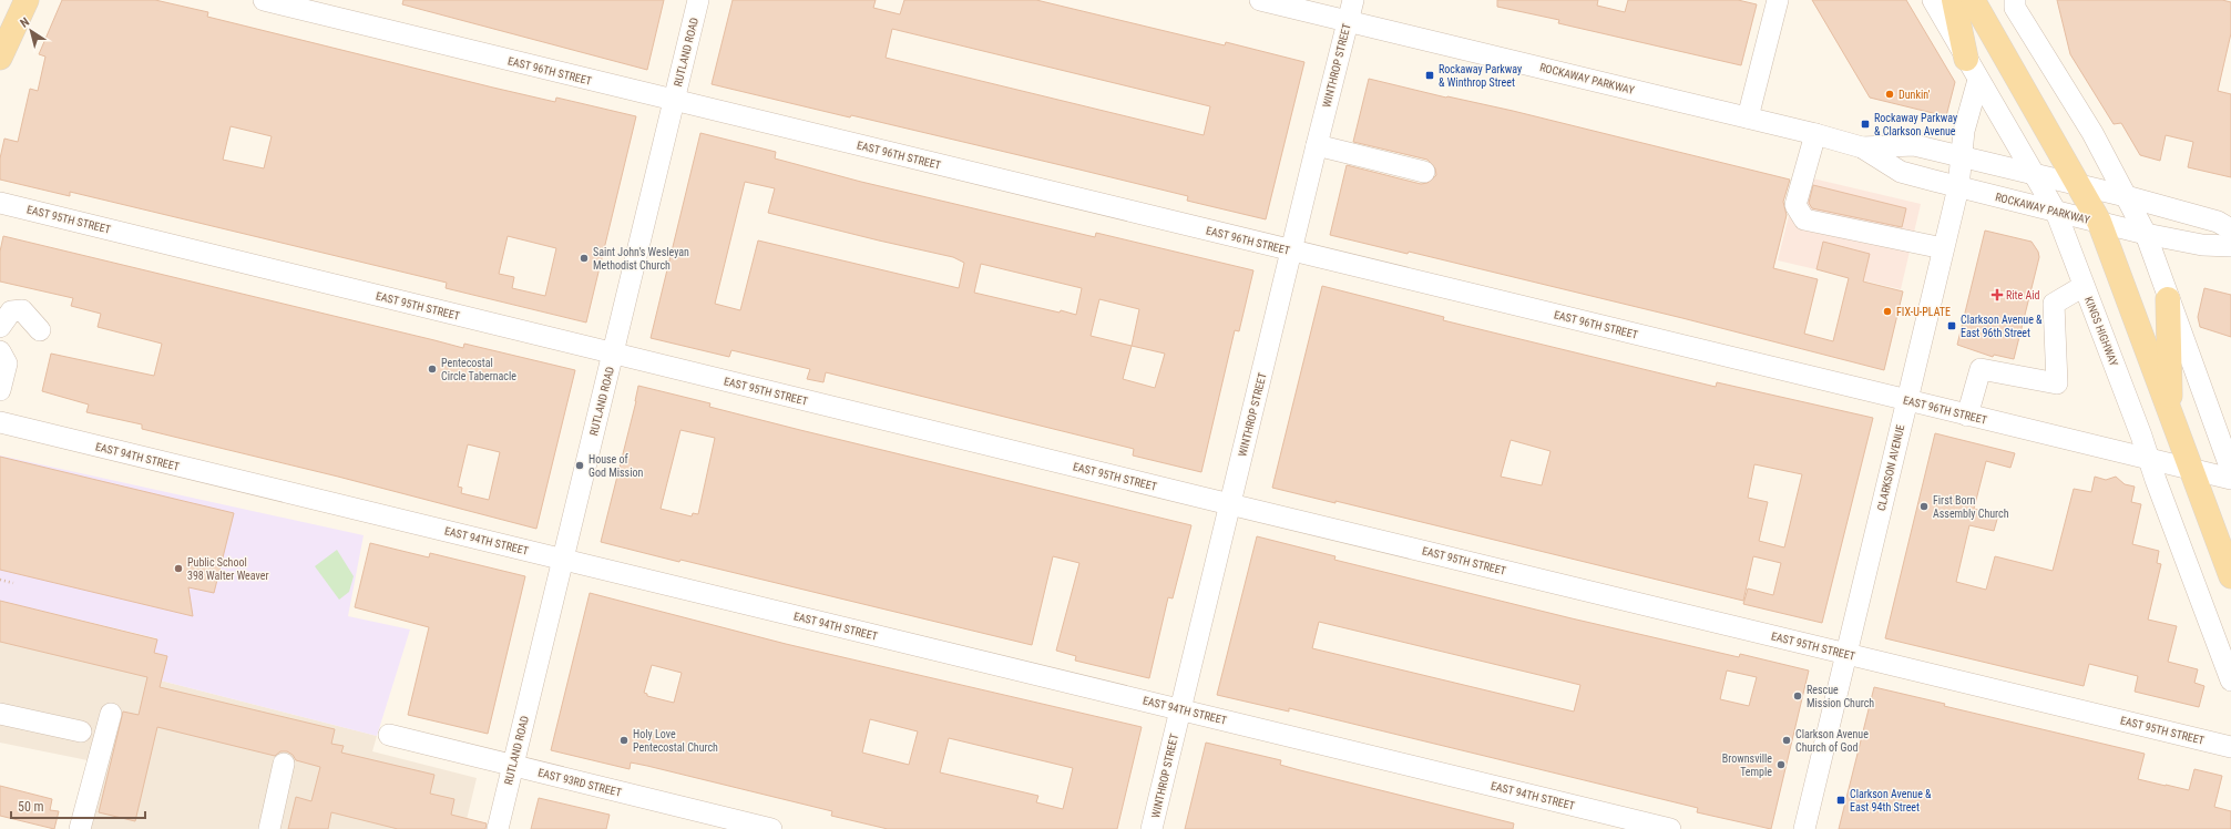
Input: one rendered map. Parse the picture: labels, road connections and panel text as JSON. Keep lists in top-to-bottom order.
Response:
{
  "streets": {
    "street": [
      "RUTLAND ROAD",
      "WINTHROP STREET",
      "EAST 96TH STREET",
      "ROCKAWAY PARKWAY",
      "EAST 95TH STREET",
      "KINGS HIGHWAY",
      "EAST 94TH STREET",
      "CLARKSON AVENUE",
      "EAST 93RD STREET"
    ]
  },
  "crossings": [
    ["RUTLAND ROAD", "EAST 96TH STREET"],
    ["RUTLAND ROAD", "EAST 95TH STREET"],
    ["RUTLAND ROAD", "EAST 94TH STREET"],
    ["RUTLAND ROAD", "EAST 93RD STREET"],
    ["WINTHROP STREET", "EAST 96TH STREET"],
    ["WINTHROP STREET", "ROCKAWAY PARKWAY"],
    ["WINTHROP STREET", "EAST 95TH STREET"],
    ["WINTHROP STREET", "EAST 94TH STREET"],
    ["EAST 96TH STREET", "KINGS HIGHWAY"],
    ["EAST 96TH STREET", "CLARKSON AVENUE"],
    ["ROCKAWAY PARKWAY", "KINGS HIGHWAY"],
    ["ROCKAWAY PARKWAY", "CLARKSON AVENUE"],
    ["EAST 95TH STREET", "CLARKSON AVENUE"],
    ["KINGS HIGHWAY", "CLARKSON AVENUE"]
  ],
  "places": {
    "transit": [
      "Rockaway Parkway & Winthrop Street",
      "Rockaway Parkway & Clarkson Avenue",
      "Clarkson Avenue & East 96th Street",
      "Clarkson Avenue & East 94th Street"
    ],
    "other": [
      "Dunkin'",
      "Saint John's Wesleyan Methodist Church",
      "FIX-U-PLATE",
      "Pentecostal Circle Tabernacle",
      "House of God Mission",
      "First Born Assembly Church",
      "Public School 398 Walter Weaver",
      "Rescue Mission Church",
      "Holy Love Pentecostal Church",
      "Clarkson Avenue Church of God",
      "Brownsville Temple"
    ],
    "health": ["Rite Aid"]
  },
  "scale_bar": "50 m",
  "north": "top left"
}
